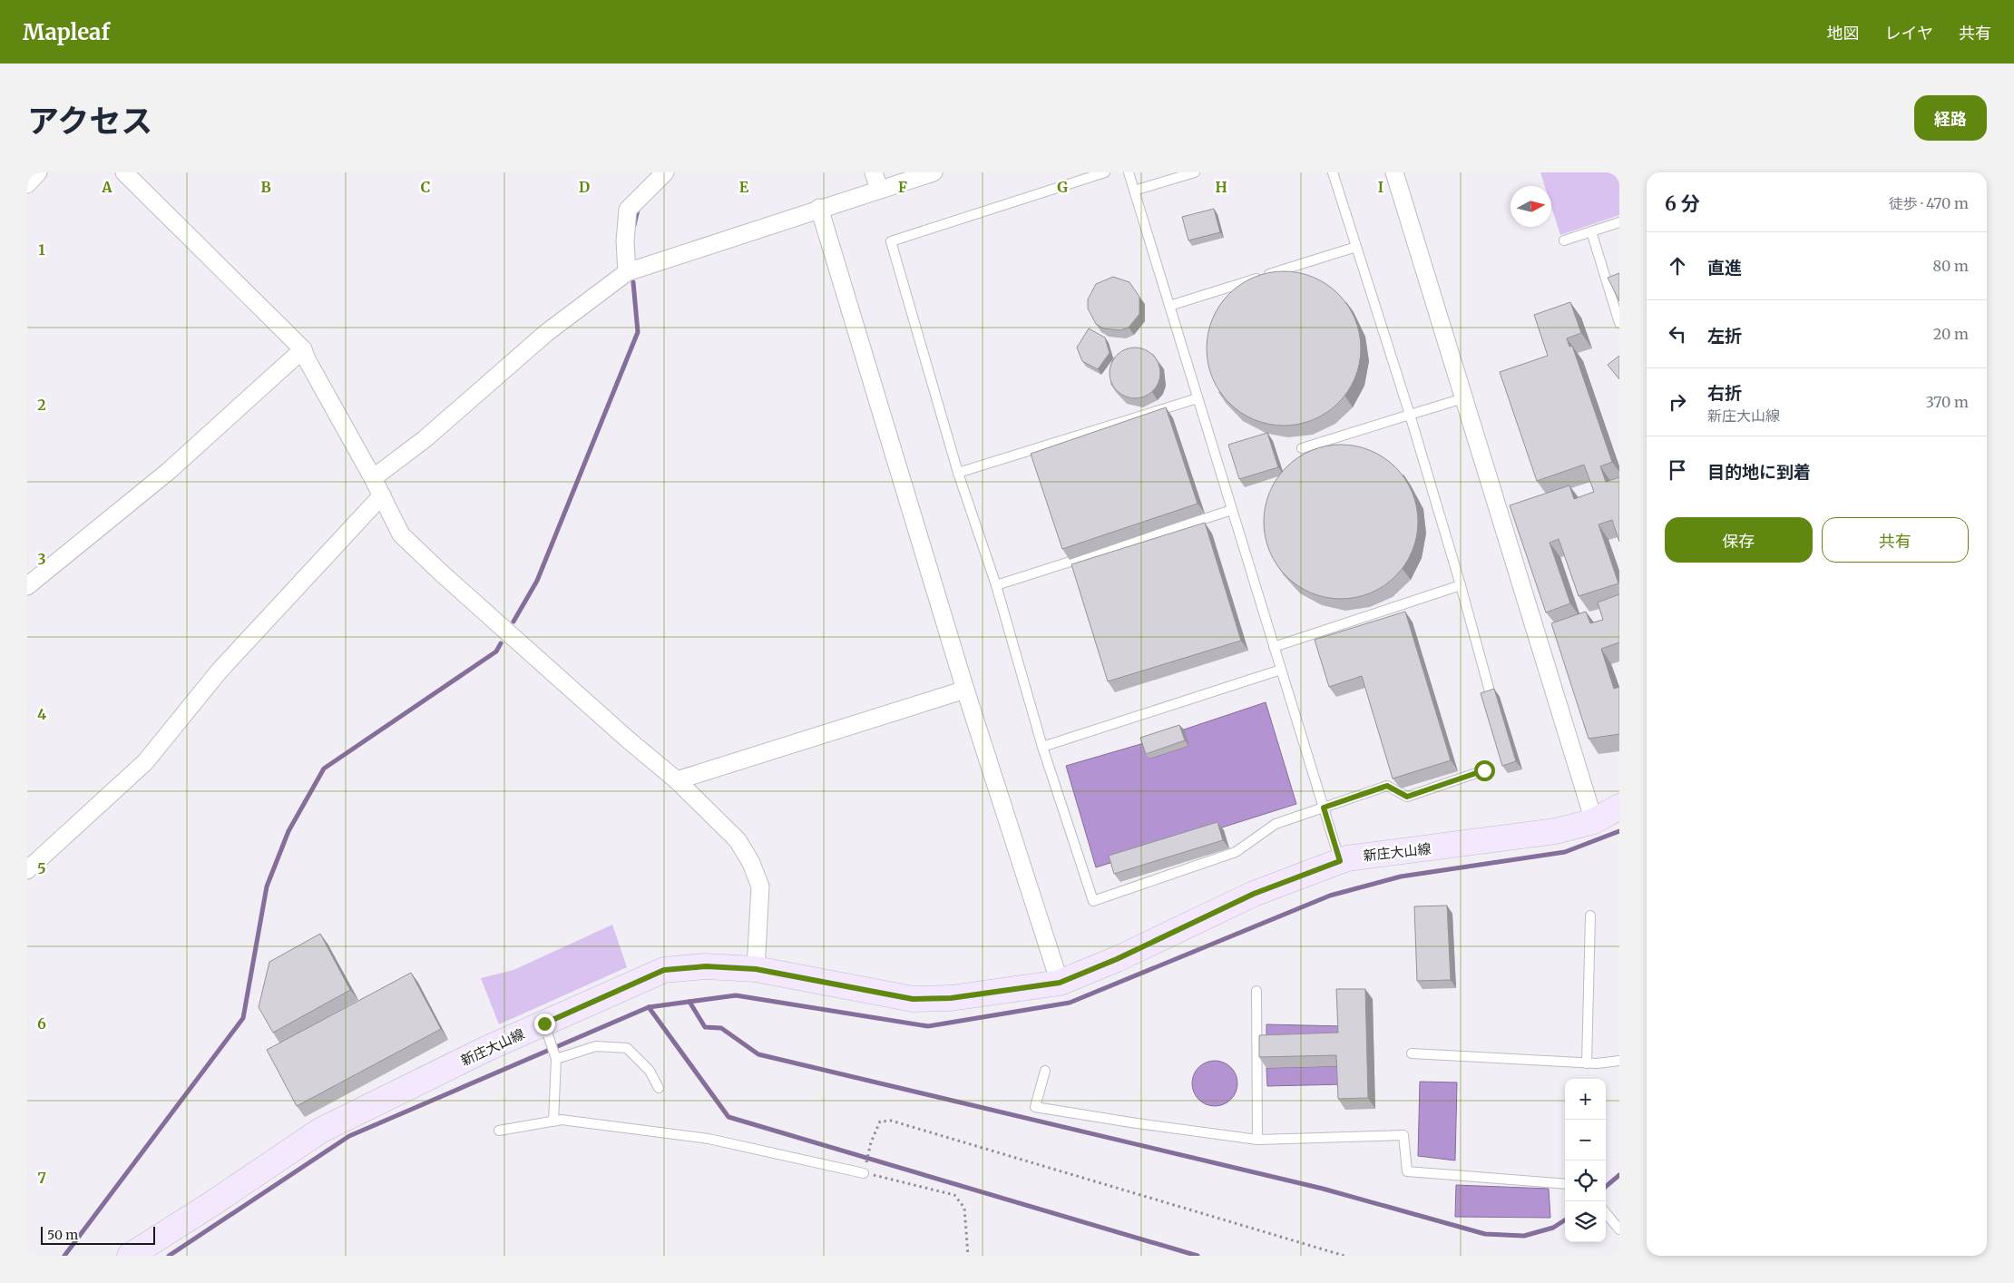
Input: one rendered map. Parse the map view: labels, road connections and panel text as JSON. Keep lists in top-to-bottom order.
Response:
{
  "streets": {
    "main road": ["新庄大山線"]
  },
  "scale_bar": "50 m",
  "north": "right",
  "page": {
    "header": "Mapleaf",
    "nav": ["地図", "レイヤ", "共有"],
    "title": "アクセス",
    "buttons": [
      "経路",
      ["保存", "共有"]
    ],
    "heading": ["6 分", "徒歩 · 470 m"],
    "list": [
      ["直進", "80 m"],
      ["左折", "20 m"],
      ["右折", "新庄大山線", "370 m"],
      "目的地に到着"
    ],
    "map_buttons": ["+", "−"],
    "scale": "50 m"
  },
  "grid": {
    "columns": [
      "A",
      "B",
      "C",
      "D",
      "E",
      "F",
      "G",
      "H",
      "I"
    ],
    "rows": [
      "1",
      "2",
      "3",
      "4",
      "5",
      "6",
      "7"
    ]
  }
}
